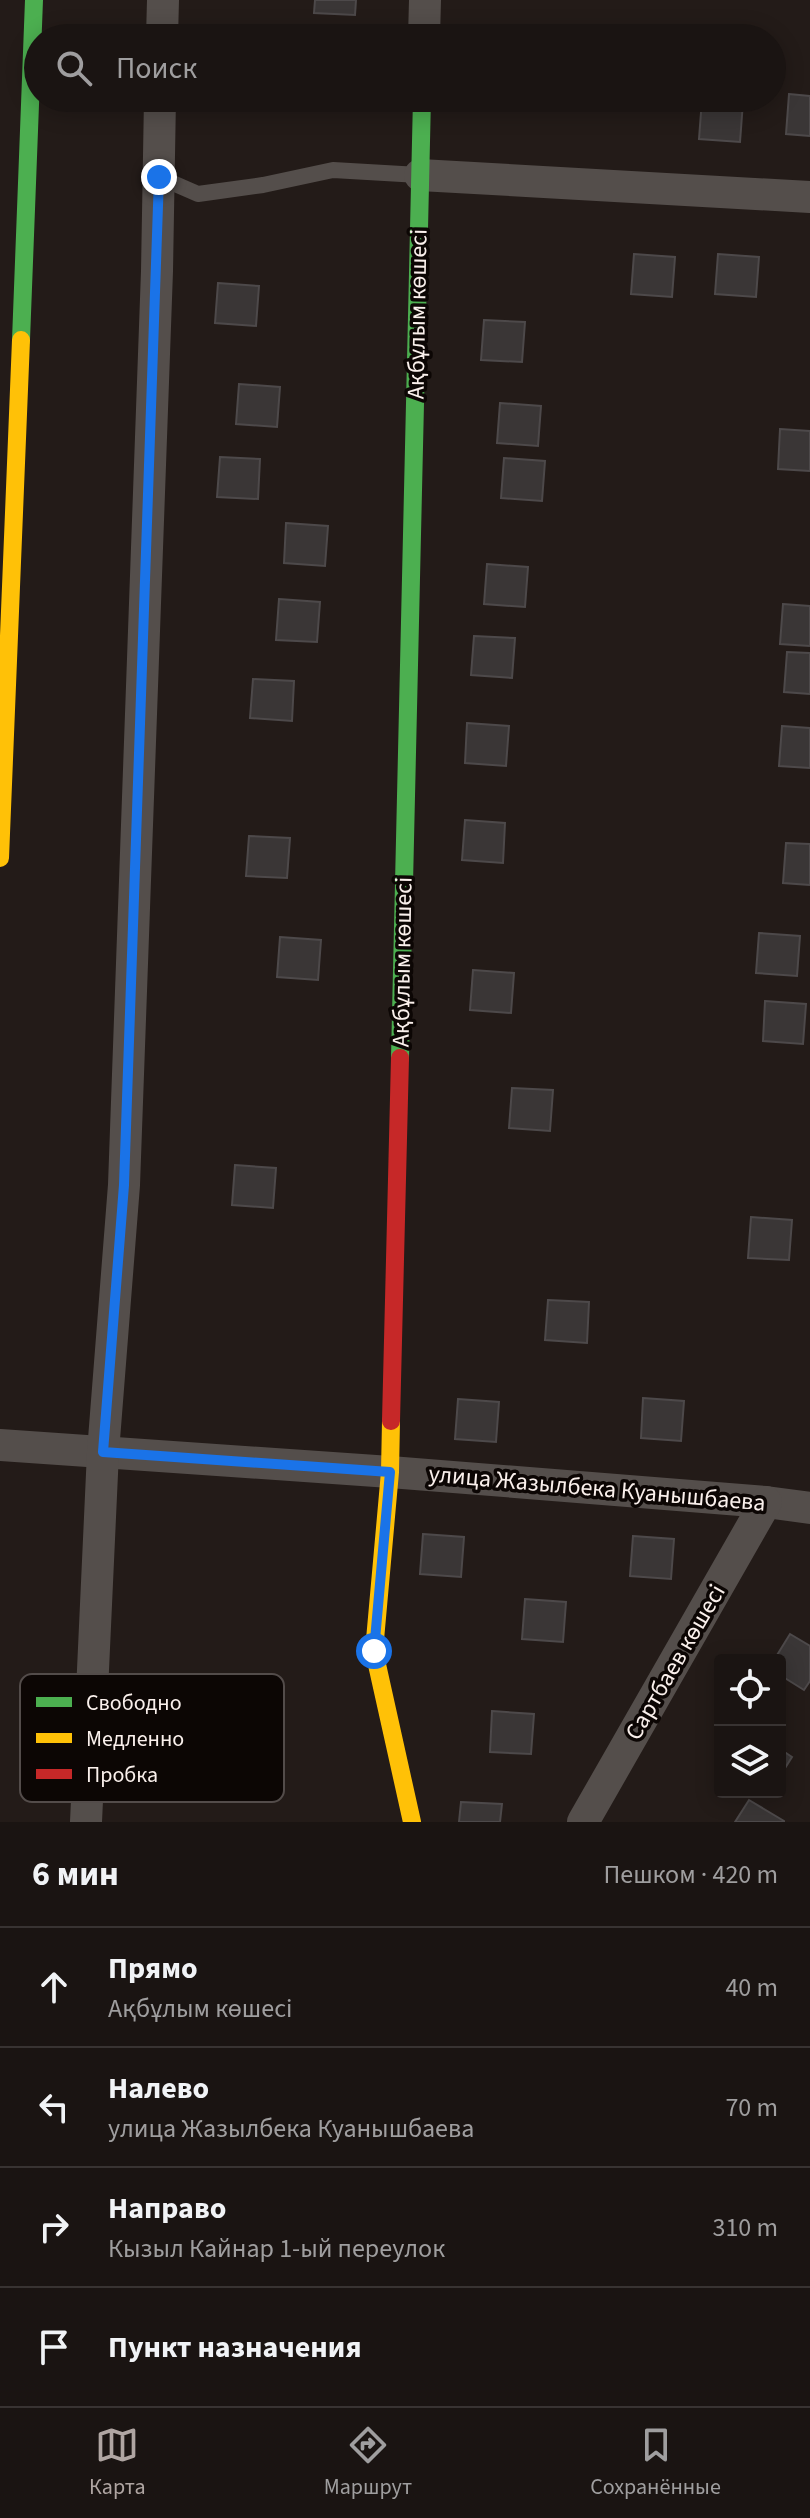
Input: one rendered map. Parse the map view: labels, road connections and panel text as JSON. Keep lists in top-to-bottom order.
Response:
{
  "streets": {
    "street": ["Ақбұлым көшесі", "улица Жазылбека Куанышбаева", "Сартбаев көшесі"]
  },
  "crossings": [
    ["Ақбұлым көшесі", "улица Жазылбека Куанышбаева"],
    ["улица Жазылбека Куанышбаева", "Сартбаев көшесі"]
  ],
  "legend": ["Свободно", "Медленно", "Пробка"],
  "page": {
    "search": "Поиск",
    "heading": ["6 мин", "Пешком · 420 m"],
    "list": [
      ["Прямо", "Ақбұлым көшесі", "40 m"],
      ["Налево", "улица Жазылбека Куанышбаева", "70 m"],
      ["Направо", "Кызыл Кайнар 1-ый переулок", "310 m"],
      "Пункт назначения"
    ],
    "nav": ["Карта", "Маршрут", "Сохранённые"]
  }
}
